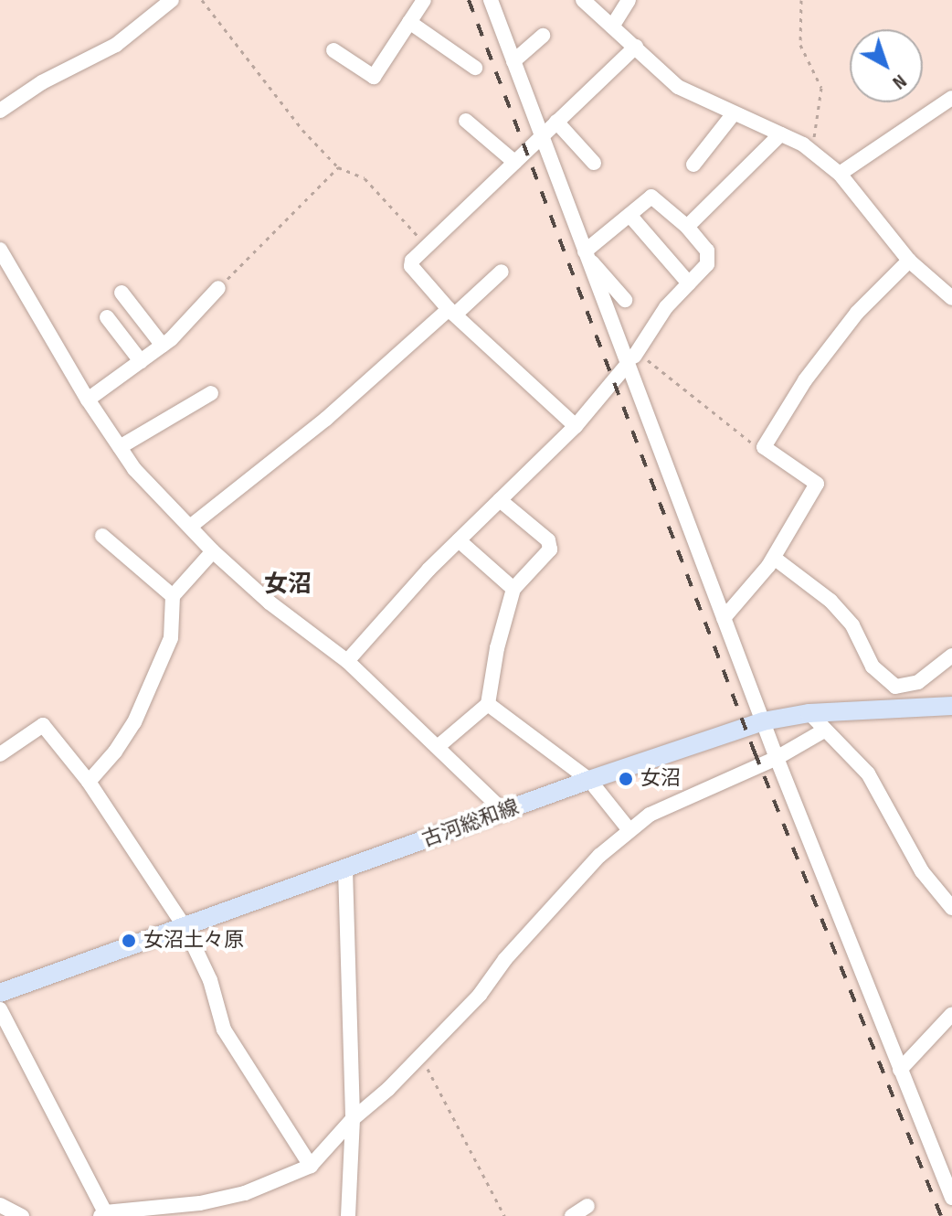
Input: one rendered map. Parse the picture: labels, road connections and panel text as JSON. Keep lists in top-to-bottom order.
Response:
{
  "streets": {
    "main road": ["古河総和線"]
  },
  "districts": ["女沼"],
  "places": ["女沼", "女沼土々原"],
  "north": "bottom right"
}
